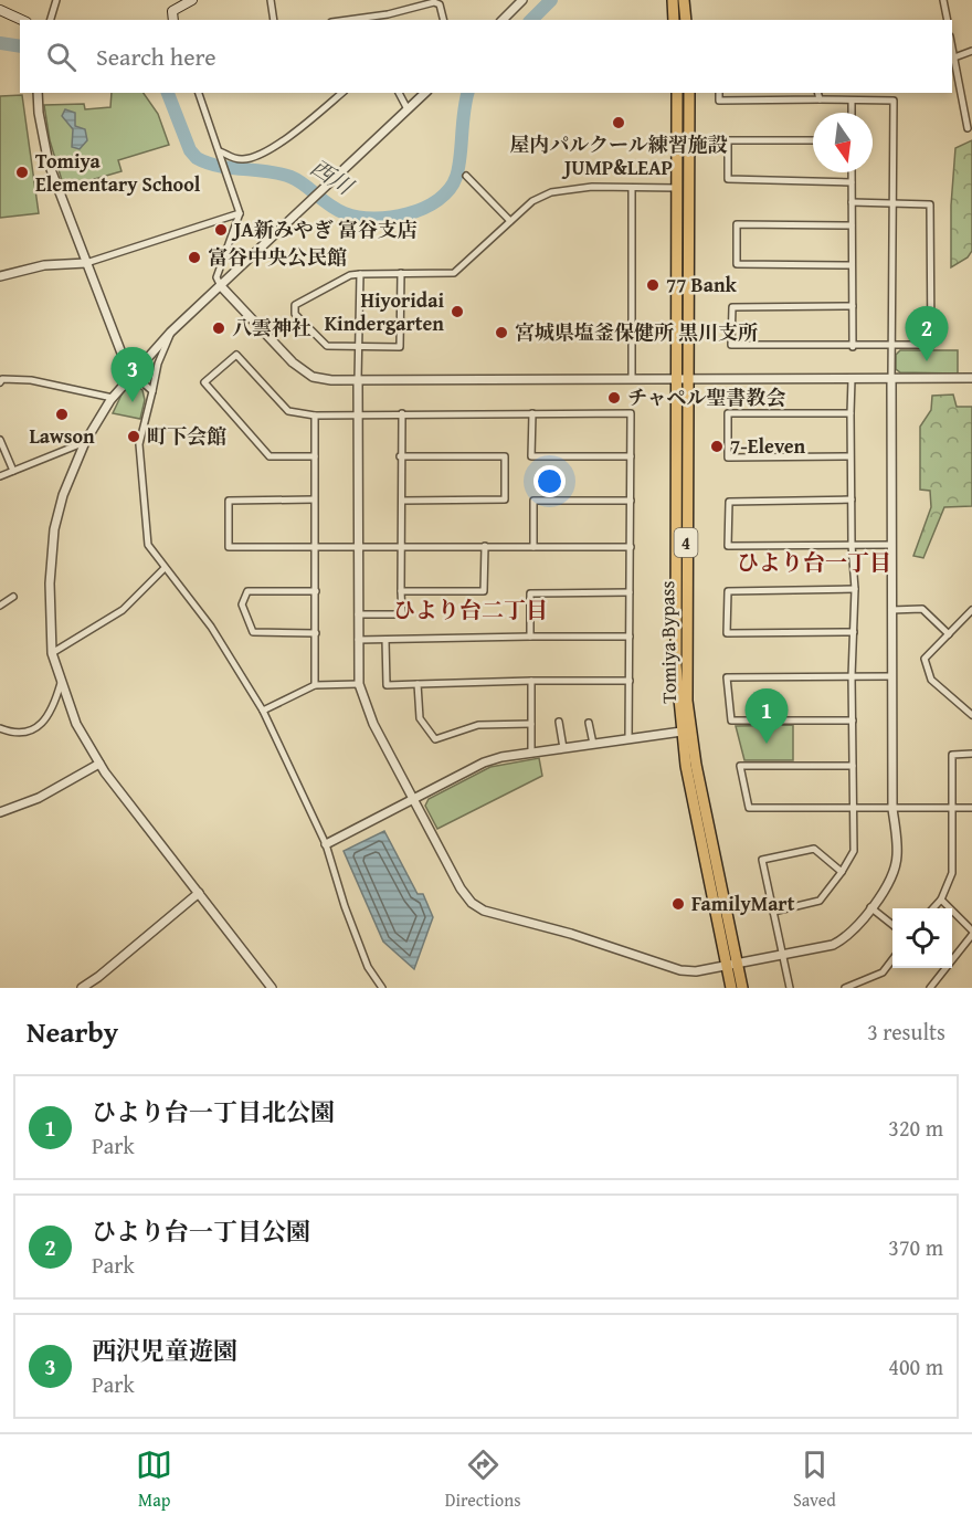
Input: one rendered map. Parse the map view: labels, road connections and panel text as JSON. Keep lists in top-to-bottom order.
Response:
{
  "streets": {
    "highway": ["4", "Tomiya Bypass"]
  },
  "districts": ["ひより台一丁目", "ひより台二丁目"],
  "water": ["西川"],
  "places": [
    "屋内パルクール練習施設 JUMP&LEAP",
    "Tomiya Elementary School",
    "JA新みやぎ 富谷支店",
    "富谷中央公民館",
    "77 Bank",
    "Hiyoridai Kindergarten",
    "八雲神社",
    "宮城県塩釜保健所 黒川支所",
    "チャペル聖書教会",
    "Lawson",
    "町下会館",
    "7-Eleven",
    "FamilyMart"
  ],
  "north": "bottom",
  "page": {
    "search": "Search here",
    "pins": ["2", "3", "1"],
    "heading": ["Nearby", "3 results"],
    "list": [
      {
        "mark": "1",
        "name": "ひより台一丁目北公園",
        "note": "Park",
        "value": "320 m"
      },
      {
        "mark": "2",
        "name": "ひより台一丁目公園",
        "note": "Park",
        "value": "370 m"
      },
      {
        "mark": "3",
        "name": "西沢児童遊園",
        "note": "Park",
        "value": "400 m"
      }
    ],
    "nav": ["Map", "Directions", "Saved"]
  }
}
